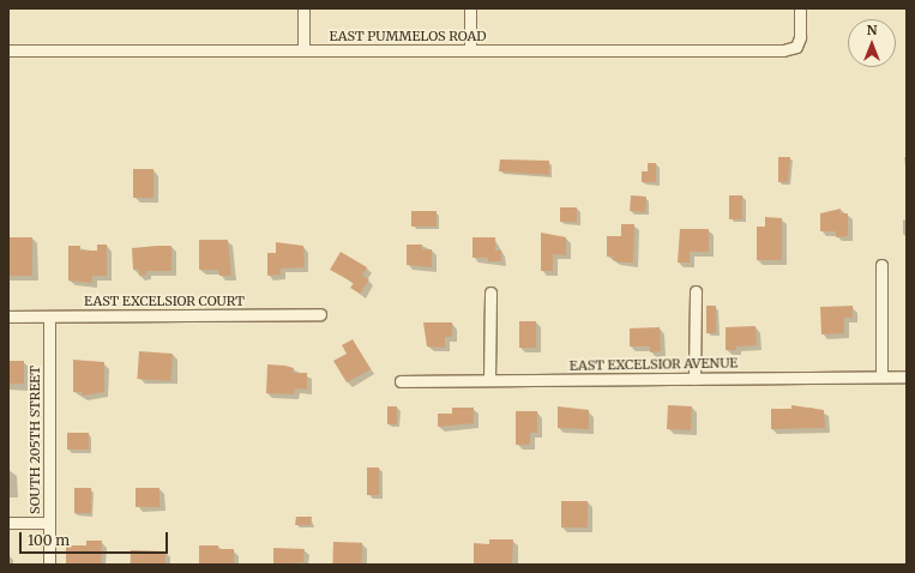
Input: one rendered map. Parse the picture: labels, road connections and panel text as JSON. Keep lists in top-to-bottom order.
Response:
{
  "streets": {
    "street": [
      "EAST PUMMELOS ROAD",
      "EAST EXCELSIOR COURT",
      "EAST EXCELSIOR AVENUE",
      "SOUTH 205TH STREET"
    ]
  },
  "crossings": [
    ["EAST EXCELSIOR COURT", "SOUTH 205TH STREET"]
  ],
  "scale_bar": "100 m",
  "north": "top"
}
